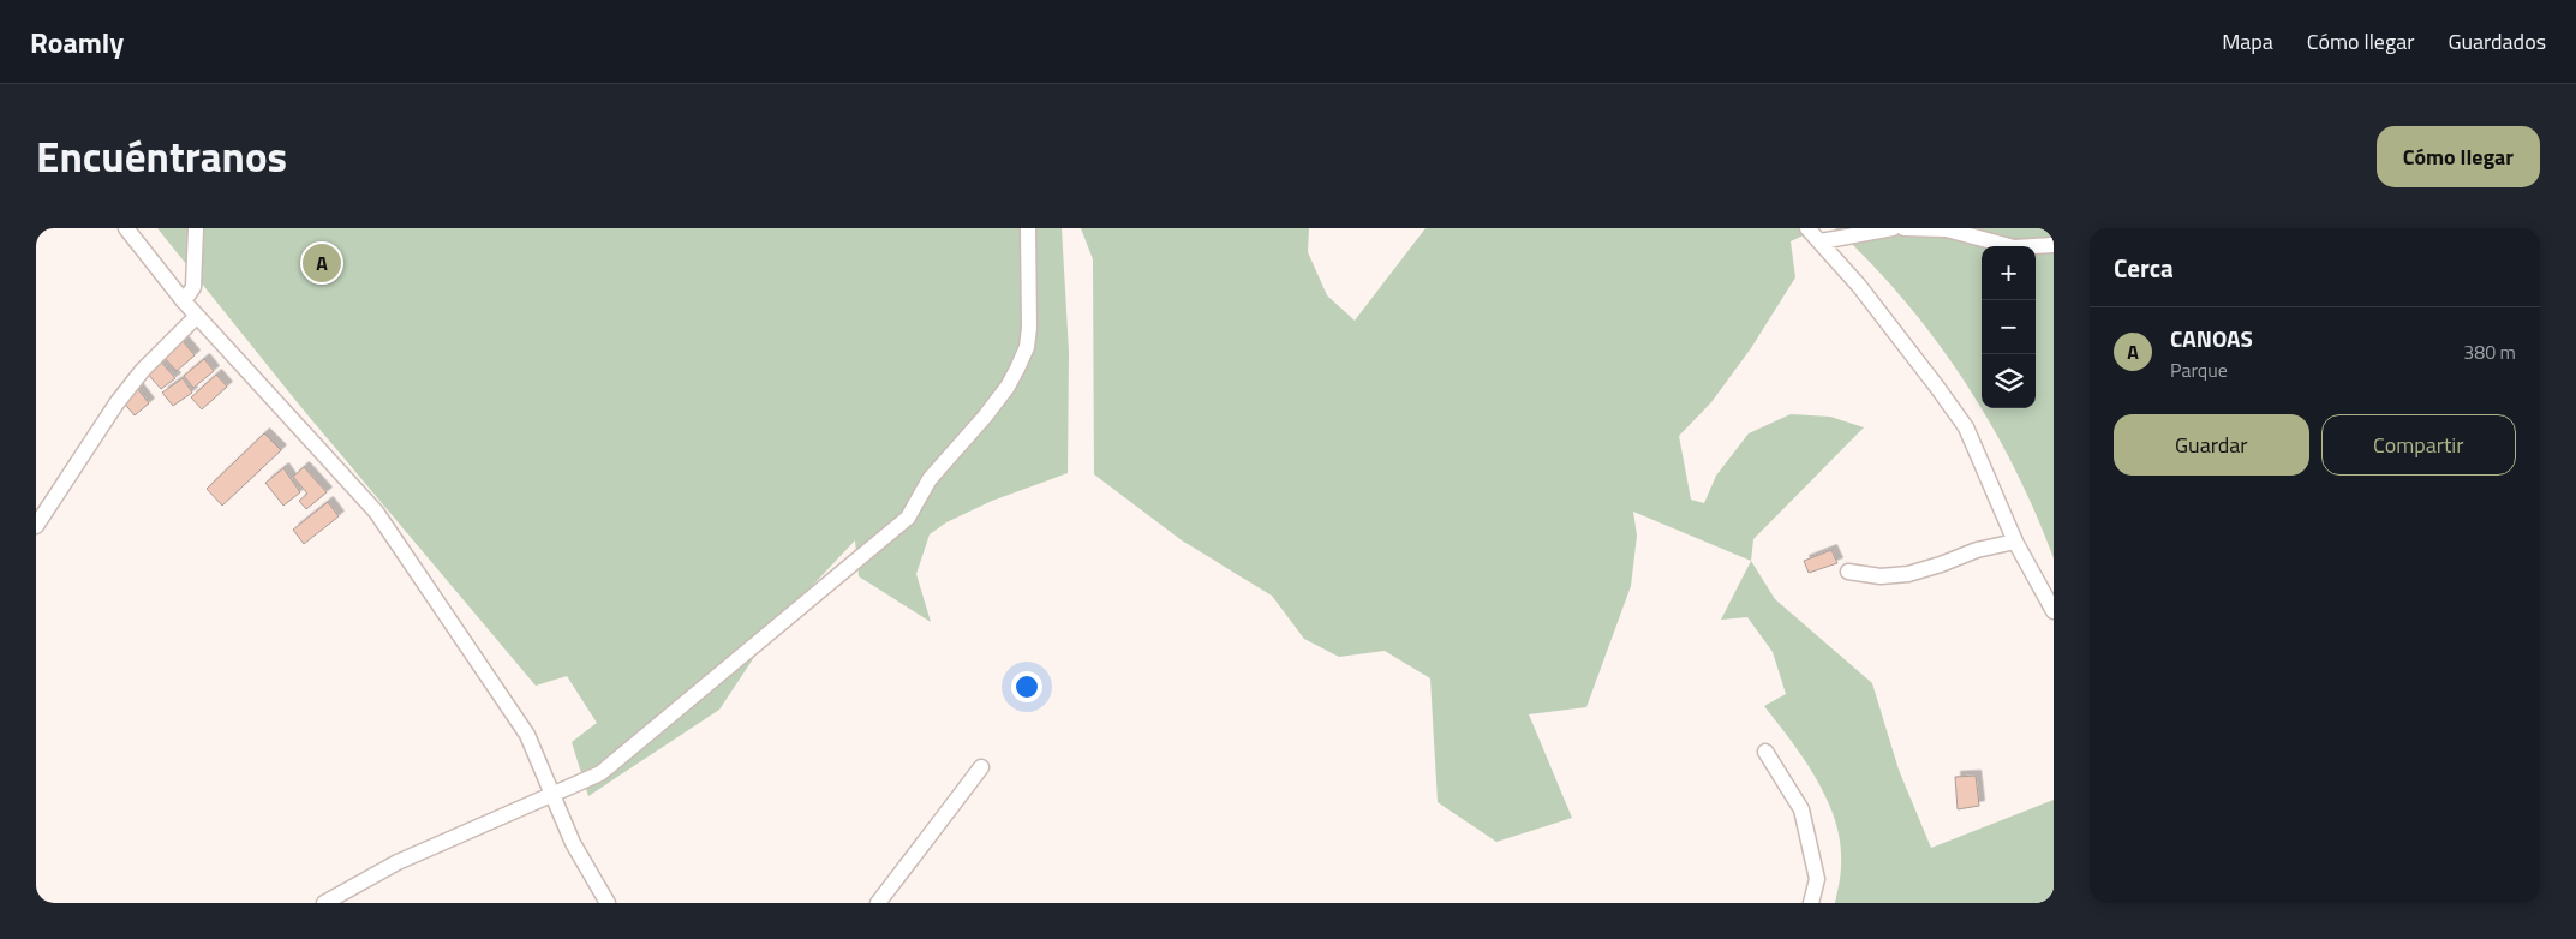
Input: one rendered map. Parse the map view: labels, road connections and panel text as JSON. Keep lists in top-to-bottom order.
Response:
{
  "page": {
    "header": "Roamly",
    "nav": ["Mapa", "Cómo llegar", "Guardados"],
    "title": "Encuéntranos",
    "buttons": [
      "Cómo llegar",
      ["Guardar", "Compartir"]
    ],
    "heading": "Cerca",
    "pins": "A",
    "map_buttons": ["+", "−"],
    "list": [
      {
        "mark": "A",
        "name": "CANOAS",
        "note": "Parque",
        "value": "380 m"
      }
    ]
  }
}
